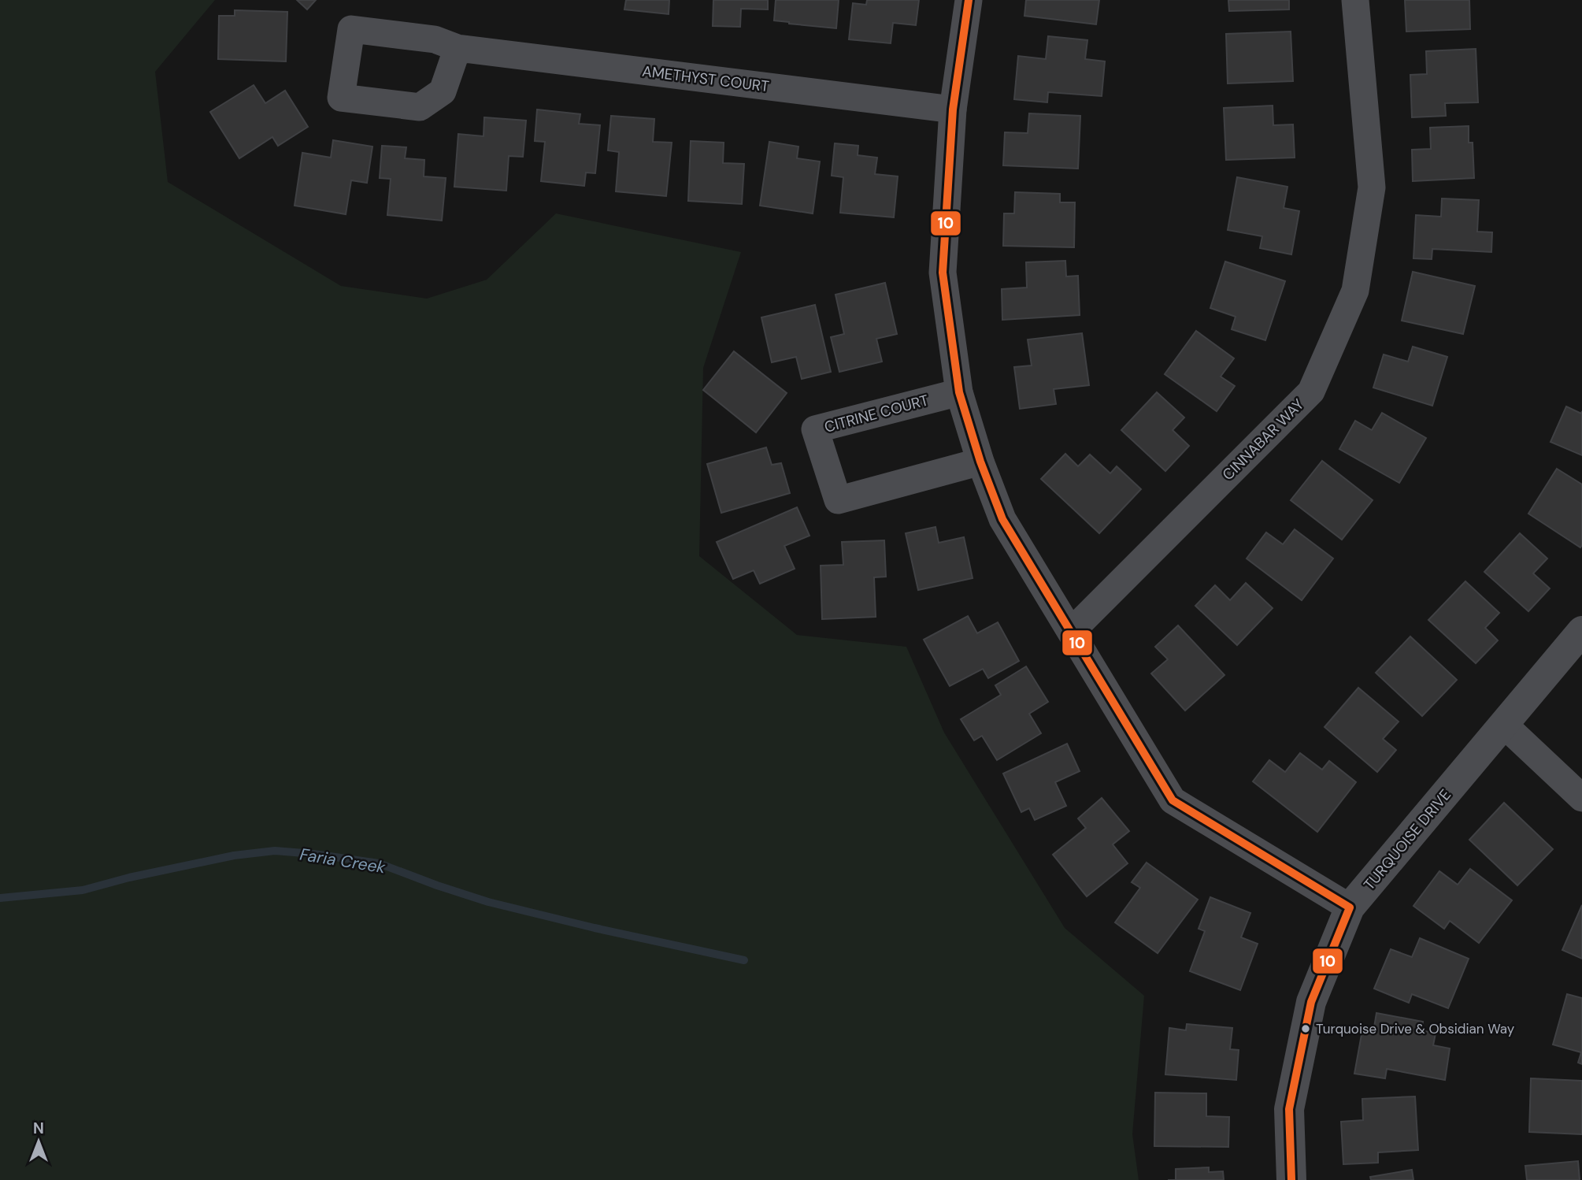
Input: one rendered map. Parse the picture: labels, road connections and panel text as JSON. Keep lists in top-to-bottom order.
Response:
{
  "streets": {
    "street": [
      "AMETHYST COURT",
      "CITRINE COURT",
      "CINNABAR WAY",
      "TURQUOISE DRIVE"
    ]
  },
  "water": ["Faria Creek"],
  "places": ["Turquoise Drive & Obsidian Way"],
  "lines": ["transit line 10"],
  "north": "top"
}
